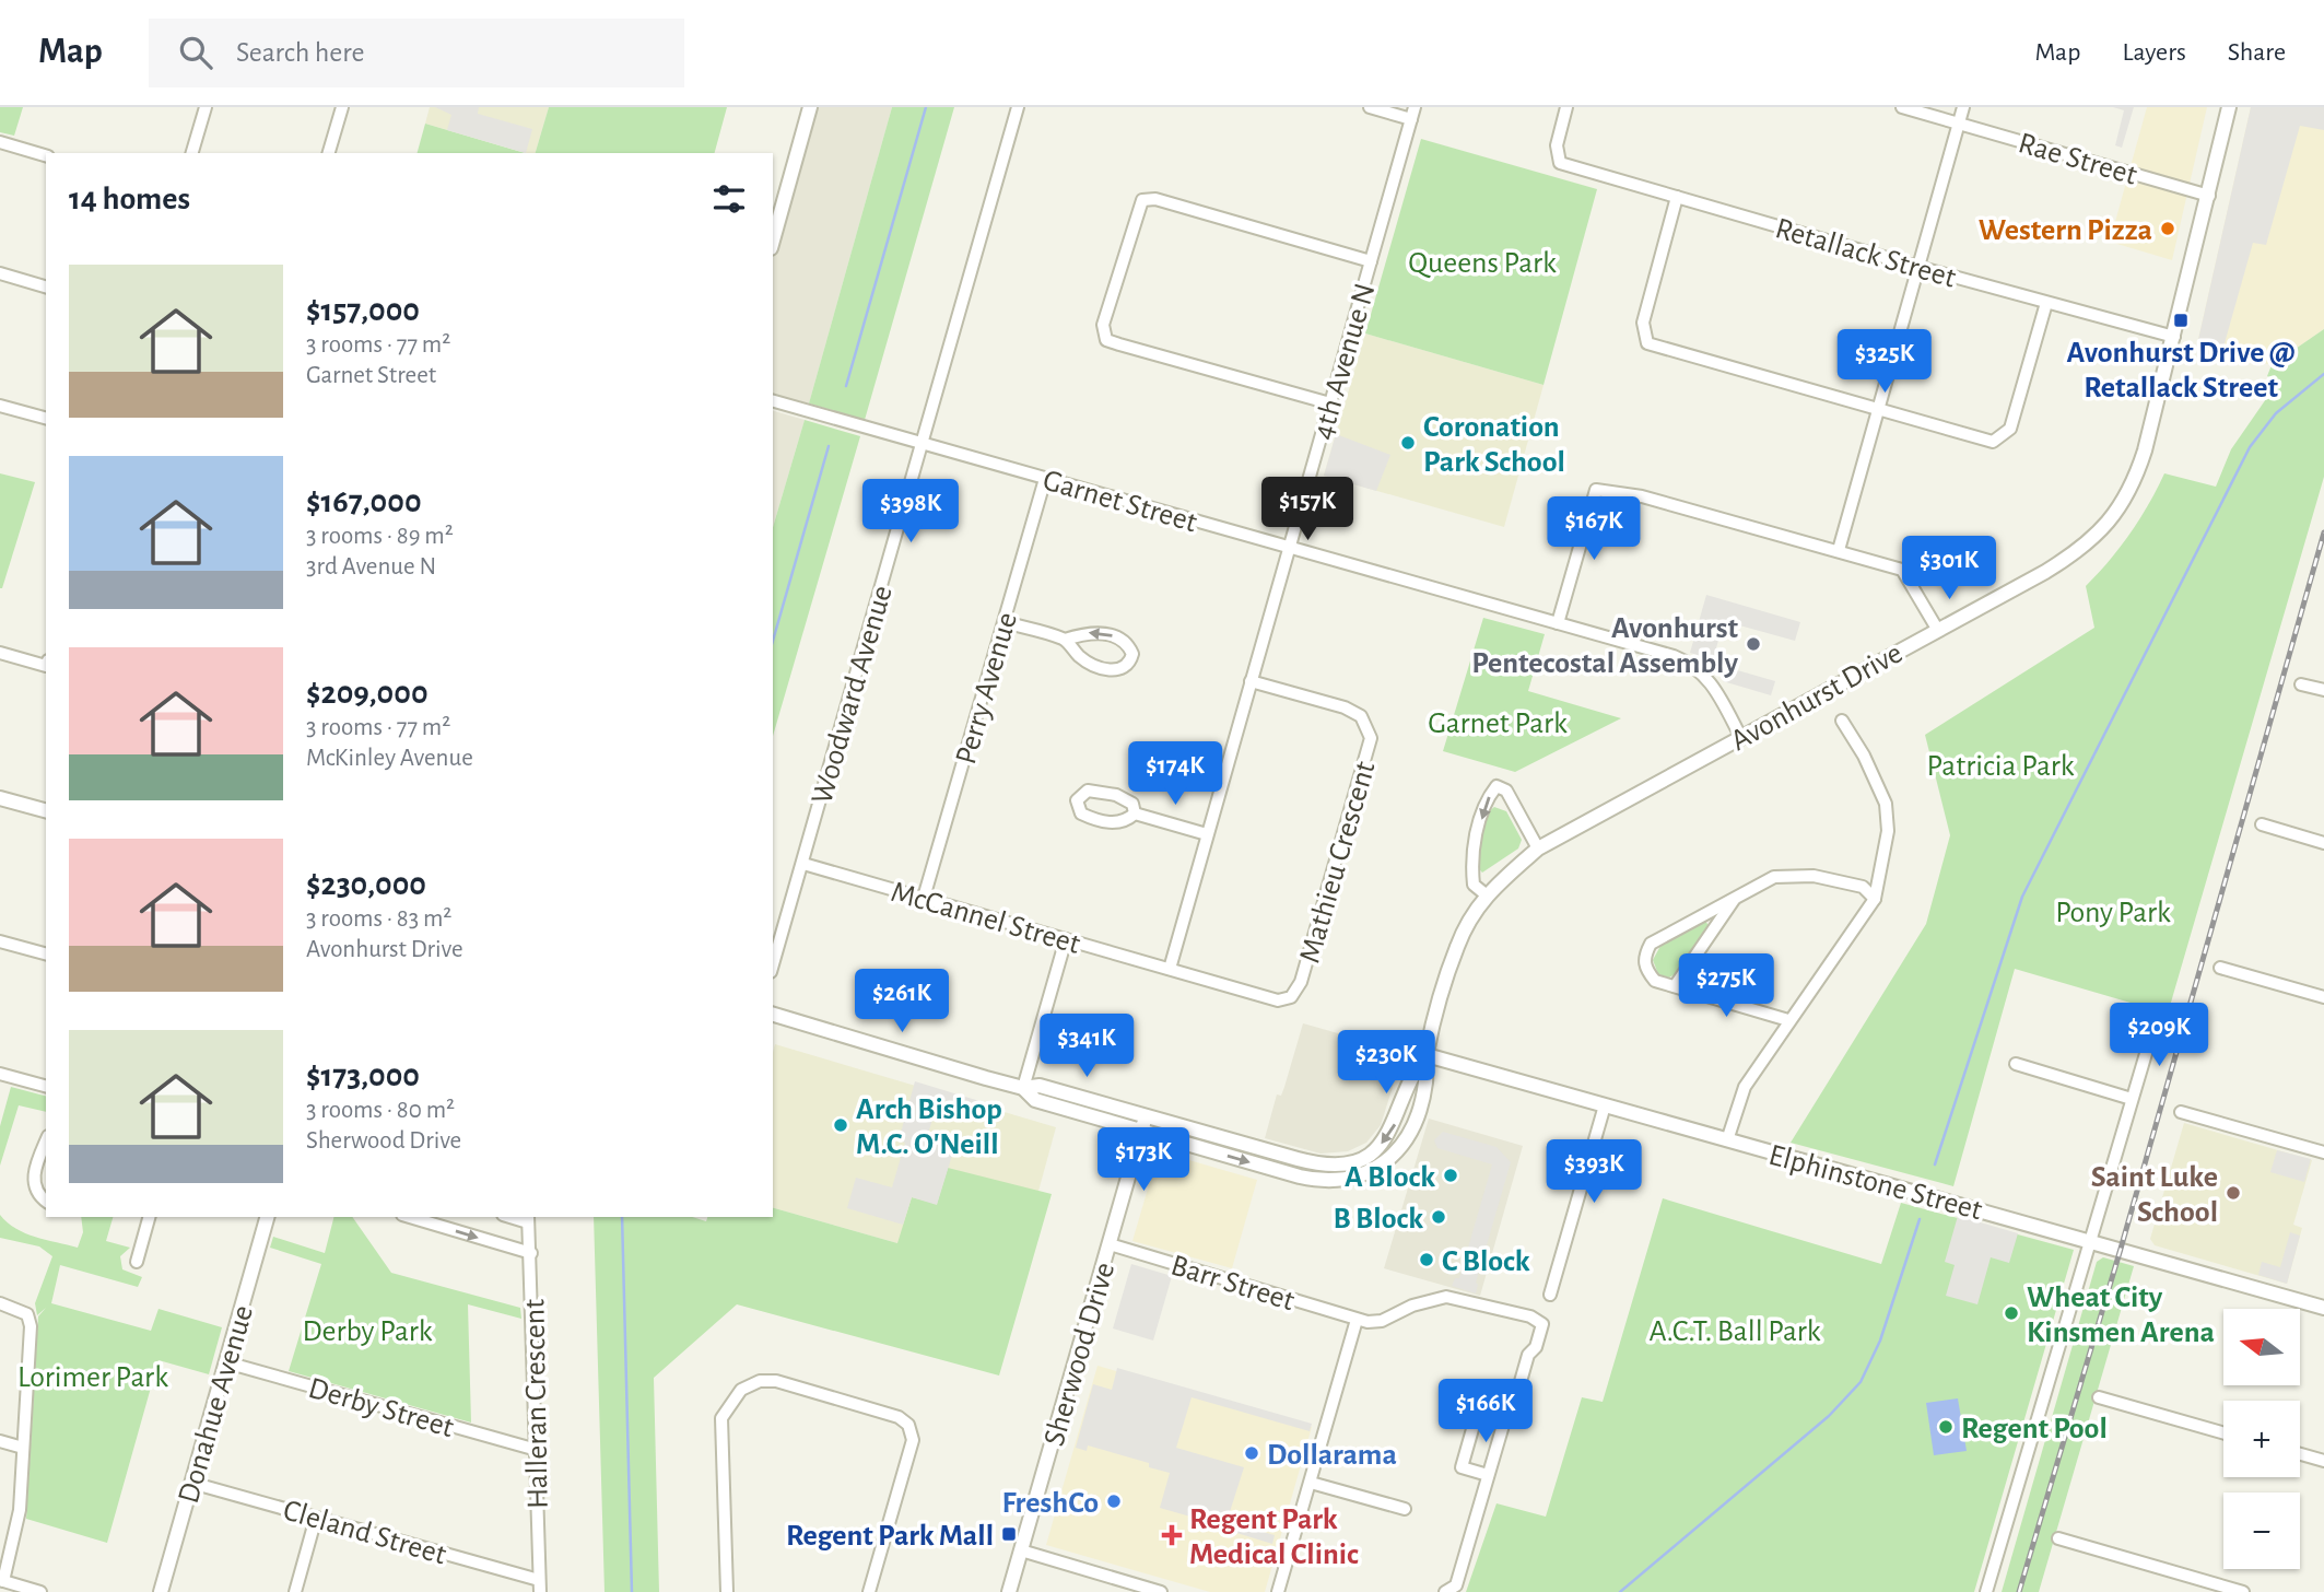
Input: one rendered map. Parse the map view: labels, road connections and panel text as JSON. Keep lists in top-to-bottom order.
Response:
{
  "streets": {
    "street": [
      "Rae Street",
      "Retallack Street",
      "4th Avenue N",
      "Garnet Street",
      "Perry Avenue",
      "Woodward Avenue",
      "Avonhurst Drive",
      "Mathieu Crescent",
      "McCannel Street",
      "Elphinstone Street",
      "Barr Street",
      "Sherwood Drive",
      "Donahue Avenue",
      "Halleran Crescent",
      "Derby Street",
      "Cleland Street"
    ]
  },
  "crossings": [
    ["Rae Street", "Avonhurst Drive"],
    ["Retallack Street", "Avonhurst Drive"],
    ["4th Avenue N", "Garnet Street"],
    ["4th Avenue N", "Mathieu Crescent"],
    ["4th Avenue N", "McCannel Street"],
    ["Garnet Street", "Perry Avenue"],
    ["Garnet Street", "Woodward Avenue"],
    ["Garnet Street", "Avonhurst Drive"],
    ["Perry Avenue", "McCannel Street"],
    ["Woodward Avenue", "McCannel Street"],
    ["Avonhurst Drive", "Elphinstone Street"],
    ["Avonhurst Drive", "Sherwood Drive"],
    ["Mathieu Crescent", "McCannel Street"],
    ["Barr Street", "Sherwood Drive"],
    ["Donahue Avenue", "Derby Street"],
    ["Donahue Avenue", "Cleland Street"],
    ["Halleran Crescent", "Derby Street"],
    ["Halleran Crescent", "Cleland Street"]
  ],
  "parks": [
    "Queens Park",
    "Garnet Park",
    "Patricia Park",
    "Pony Park",
    "Derby Park",
    "A.C.T. Ball Park",
    "Lorimer Park"
  ],
  "places": {
    "other": [
      "Western Pizza",
      "Coronation Park School",
      "Avonhurst Pentecostal Assembly",
      "Arch Bishop M.C. O'Neill",
      "A Block",
      "Saint Luke School",
      "B Block",
      "C Block",
      "Wheat City Kinsmen Arena",
      "Regent Pool",
      "Dollarama",
      "FreshCo"
    ],
    "transit": ["Avonhurst Drive @ Retallack Street", "Regent Park Mall"],
    "health": ["Regent Park Medical Clinic"]
  },
  "north": "left",
  "page": {
    "header": "Map",
    "search": "Search here",
    "nav": ["Map", "Layers", "Share"],
    "heading": "14 homes",
    "list": [
      {
        "name": "$157,000",
        "note": "3 rooms · 77 m² · Garnet Street"
      },
      {
        "name": "$167,000",
        "note": "3 rooms · 89 m² · 3rd Avenue N"
      },
      {
        "name": "$209,000",
        "note": "3 rooms · 77 m² · McKinley Avenue"
      },
      {
        "name": "$230,000",
        "note": "3 rooms · 83 m² · Avonhurst Drive"
      },
      {
        "name": "$173,000",
        "note": "3 rooms · 80 m² · Sherwood Drive"
      }
    ],
    "price": [
      "$325K",
      "$157K",
      "$398K",
      "$167K",
      "$301K",
      "$174K",
      "$275K",
      "$261K",
      "$209K",
      "$341K",
      "$230K",
      "$173K",
      "$393K",
      "$166K"
    ],
    "map_buttons": ["+", "−"]
  }
}
